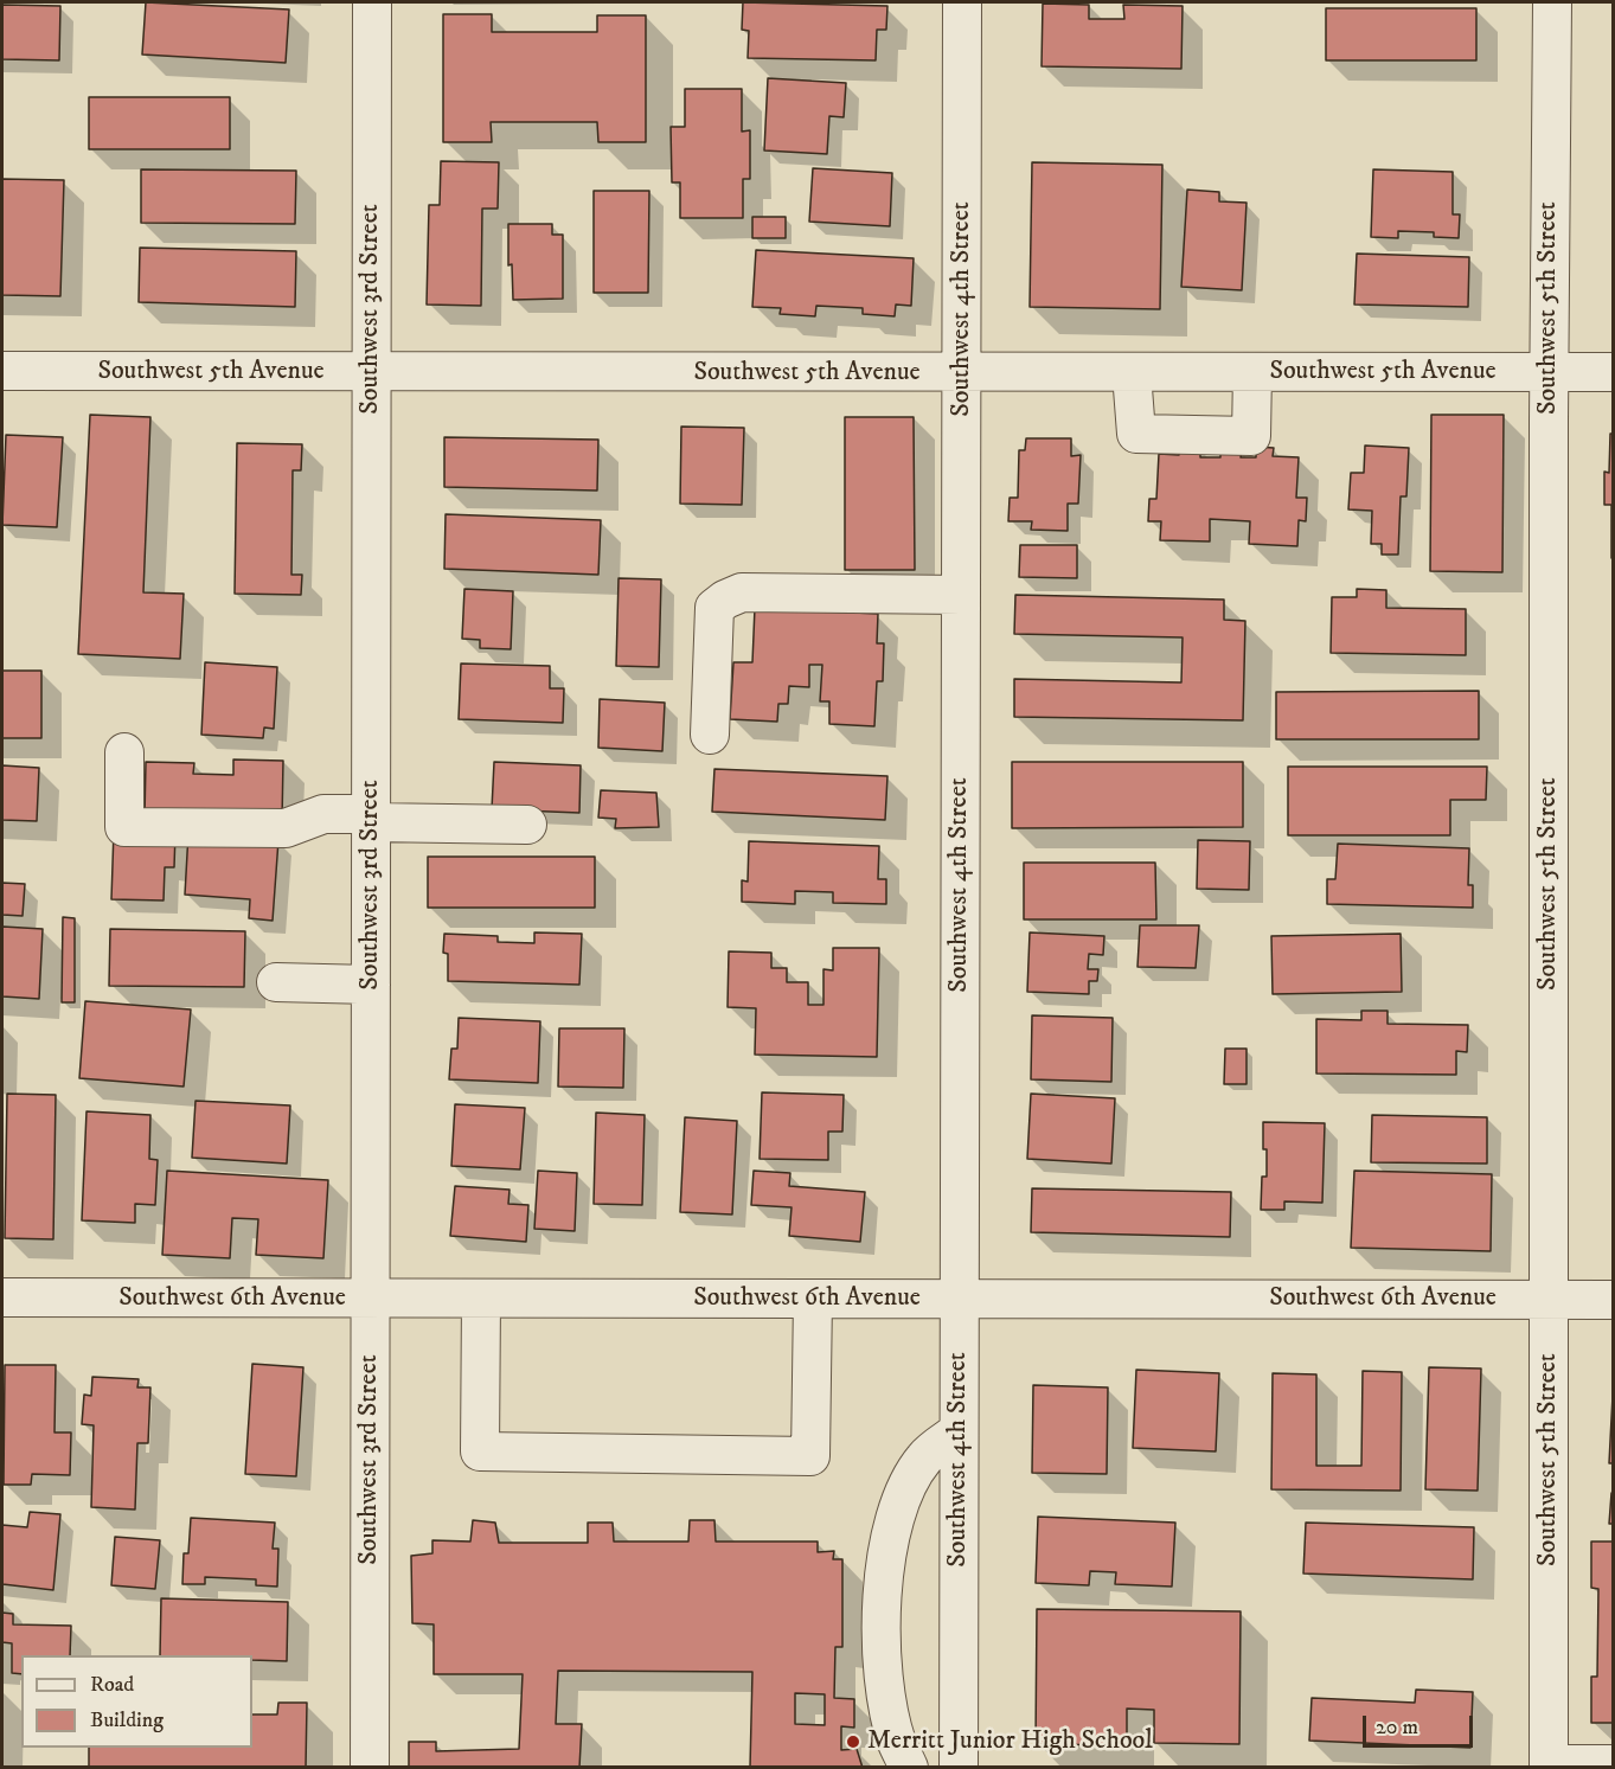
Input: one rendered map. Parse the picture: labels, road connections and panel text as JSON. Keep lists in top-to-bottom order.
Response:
{
  "streets": {
    "street": [
      "Southwest 5th Street",
      "Southwest 3rd Street",
      "Southwest 4th Street",
      "Southwest 5th Avenue",
      "Southwest 6th Avenue"
    ]
  },
  "crossings": [
    ["Southwest 5th Street", "Southwest 5th Avenue"],
    ["Southwest 5th Street", "Southwest 6th Avenue"],
    ["Southwest 3rd Street", "Southwest 5th Avenue"],
    ["Southwest 3rd Street", "Southwest 6th Avenue"],
    ["Southwest 4th Street", "Southwest 5th Avenue"],
    ["Southwest 4th Street", "Southwest 6th Avenue"]
  ],
  "places": ["Merritt Junior High School"],
  "legend": ["Road", "Building"],
  "scale_bar": "20 m"
}
